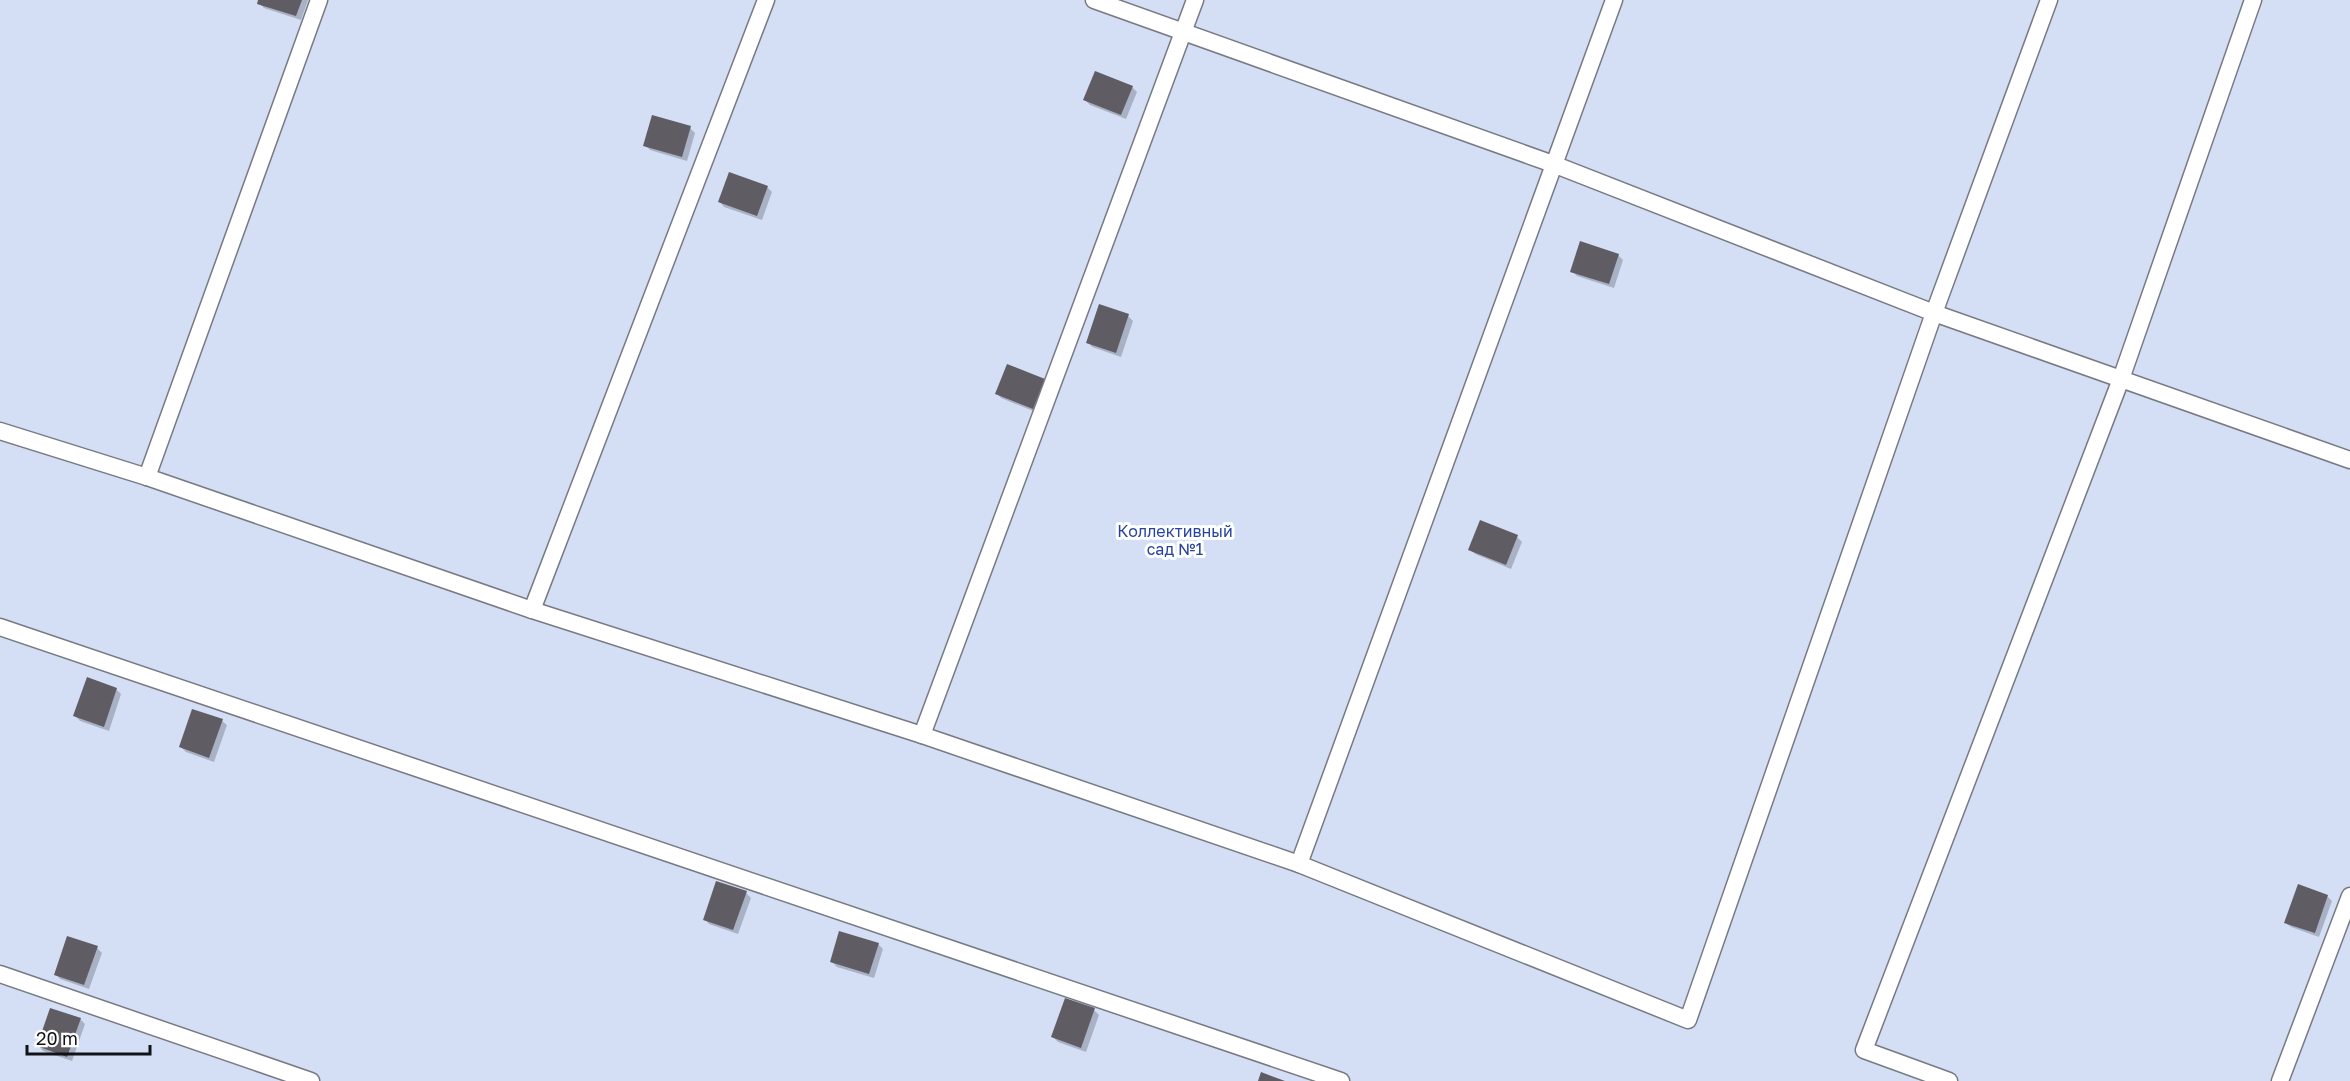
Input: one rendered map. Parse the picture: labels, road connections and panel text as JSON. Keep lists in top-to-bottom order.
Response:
{
  "parks": ["Коллективный сад №1"],
  "scale_bar": "20 m"
}
